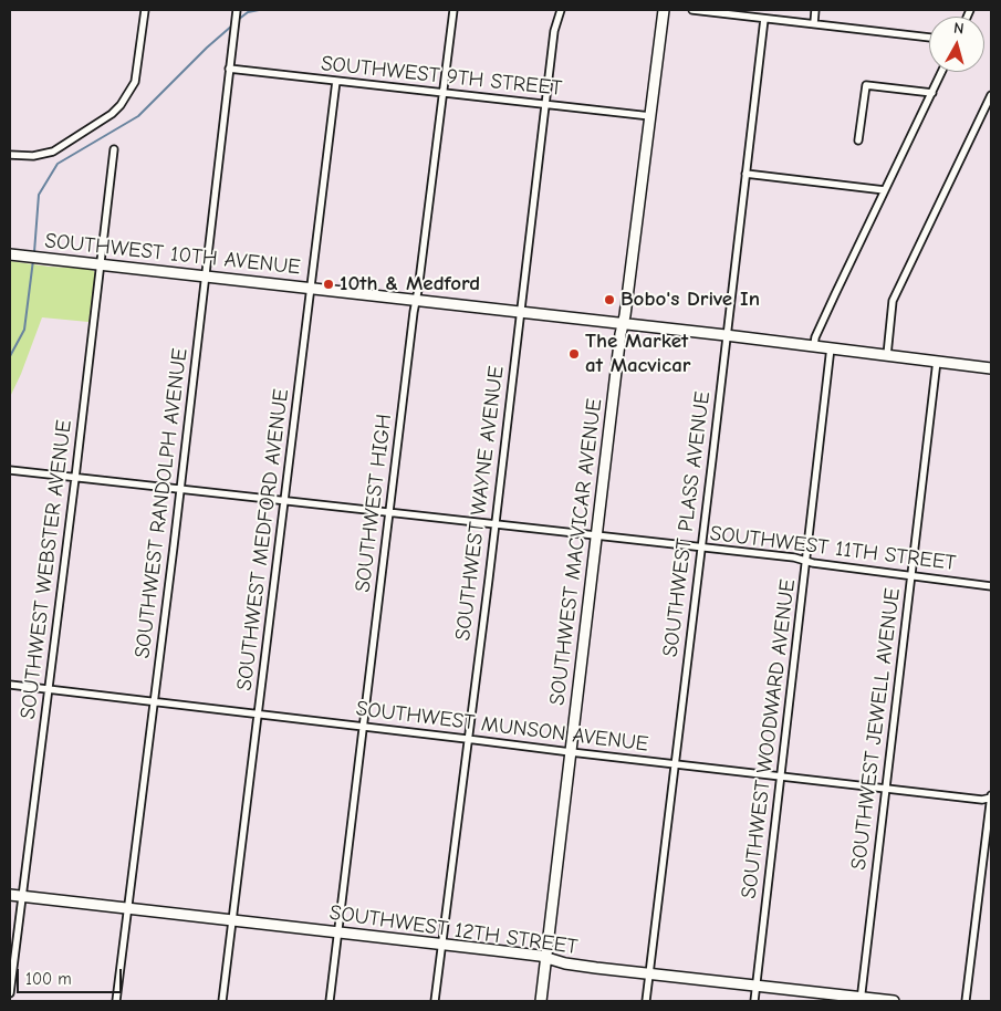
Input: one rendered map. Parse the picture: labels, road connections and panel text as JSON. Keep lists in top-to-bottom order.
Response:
{
  "streets": {
    "main road": ["SOUTHWEST 10TH AVENUE", "SOUTHWEST MACVICAR AVENUE", "SOUTHWEST 12TH STREET"],
    "street": [
      "SOUTHWEST 9TH STREET",
      "SOUTHWEST RANDOLPH AVENUE",
      "SOUTHWEST HIGH",
      "SOUTHWEST WAYNE AVENUE",
      "SOUTHWEST PLASS AVENUE",
      "SOUTHWEST MEDFORD AVENUE",
      "SOUTHWEST 11TH STREET",
      "SOUTHWEST WEBSTER AVENUE",
      "SOUTHWEST MUNSON AVENUE",
      "SOUTHWEST JEWELL AVENUE",
      "SOUTHWEST WOODWARD AVENUE"
    ]
  },
  "crossings": [
    ["SOUTHWEST 9TH STREET", "SOUTHWEST RANDOLPH AVENUE"],
    ["SOUTHWEST 9TH STREET", "SOUTHWEST HIGH"],
    ["SOUTHWEST 9TH STREET", "SOUTHWEST WAYNE AVENUE"],
    ["SOUTHWEST 9TH STREET", "SOUTHWEST MEDFORD AVENUE"],
    ["SOUTHWEST 9TH STREET", "SOUTHWEST MACVICAR AVENUE"],
    ["SOUTHWEST 10TH AVENUE", "SOUTHWEST RANDOLPH AVENUE"],
    ["SOUTHWEST 10TH AVENUE", "SOUTHWEST HIGH"],
    ["SOUTHWEST 10TH AVENUE", "SOUTHWEST WAYNE AVENUE"],
    ["SOUTHWEST 10TH AVENUE", "SOUTHWEST PLASS AVENUE"],
    ["SOUTHWEST 10TH AVENUE", "SOUTHWEST MEDFORD AVENUE"],
    ["SOUTHWEST 10TH AVENUE", "SOUTHWEST MACVICAR AVENUE"],
    ["SOUTHWEST 10TH AVENUE", "SOUTHWEST WEBSTER AVENUE"],
    ["SOUTHWEST 10TH AVENUE", "SOUTHWEST JEWELL AVENUE"],
    ["SOUTHWEST 10TH AVENUE", "SOUTHWEST WOODWARD AVENUE"],
    ["SOUTHWEST RANDOLPH AVENUE", "SOUTHWEST 11TH STREET"],
    ["SOUTHWEST RANDOLPH AVENUE", "SOUTHWEST MUNSON AVENUE"],
    ["SOUTHWEST RANDOLPH AVENUE", "SOUTHWEST 12TH STREET"],
    ["SOUTHWEST HIGH", "SOUTHWEST 11TH STREET"],
    ["SOUTHWEST HIGH", "SOUTHWEST MUNSON AVENUE"],
    ["SOUTHWEST HIGH", "SOUTHWEST 12TH STREET"],
    ["SOUTHWEST WAYNE AVENUE", "SOUTHWEST 11TH STREET"],
    ["SOUTHWEST WAYNE AVENUE", "SOUTHWEST MUNSON AVENUE"],
    ["SOUTHWEST WAYNE AVENUE", "SOUTHWEST 12TH STREET"],
    ["SOUTHWEST PLASS AVENUE", "SOUTHWEST 11TH STREET"],
    ["SOUTHWEST PLASS AVENUE", "SOUTHWEST MUNSON AVENUE"],
    ["SOUTHWEST PLASS AVENUE", "SOUTHWEST 12TH STREET"],
    ["SOUTHWEST MEDFORD AVENUE", "SOUTHWEST 11TH STREET"],
    ["SOUTHWEST MEDFORD AVENUE", "SOUTHWEST MUNSON AVENUE"],
    ["SOUTHWEST MEDFORD AVENUE", "SOUTHWEST 12TH STREET"],
    ["SOUTHWEST 11TH STREET", "SOUTHWEST MACVICAR AVENUE"],
    ["SOUTHWEST 11TH STREET", "SOUTHWEST WEBSTER AVENUE"],
    ["SOUTHWEST 11TH STREET", "SOUTHWEST JEWELL AVENUE"],
    ["SOUTHWEST 11TH STREET", "SOUTHWEST WOODWARD AVENUE"],
    ["SOUTHWEST MACVICAR AVENUE", "SOUTHWEST MUNSON AVENUE"],
    ["SOUTHWEST MACVICAR AVENUE", "SOUTHWEST 12TH STREET"],
    ["SOUTHWEST WEBSTER AVENUE", "SOUTHWEST MUNSON AVENUE"],
    ["SOUTHWEST WEBSTER AVENUE", "SOUTHWEST 12TH STREET"],
    ["SOUTHWEST MUNSON AVENUE", "SOUTHWEST JEWELL AVENUE"],
    ["SOUTHWEST MUNSON AVENUE", "SOUTHWEST WOODWARD AVENUE"],
    ["SOUTHWEST JEWELL AVENUE", "SOUTHWEST 12TH STREET"],
    ["SOUTHWEST WOODWARD AVENUE", "SOUTHWEST 12TH STREET"]
  ],
  "places": ["10th & Medford", "Bobo's Drive In", "The Market at Macvicar"],
  "scale_bar": "100 m",
  "north": "top"
}
